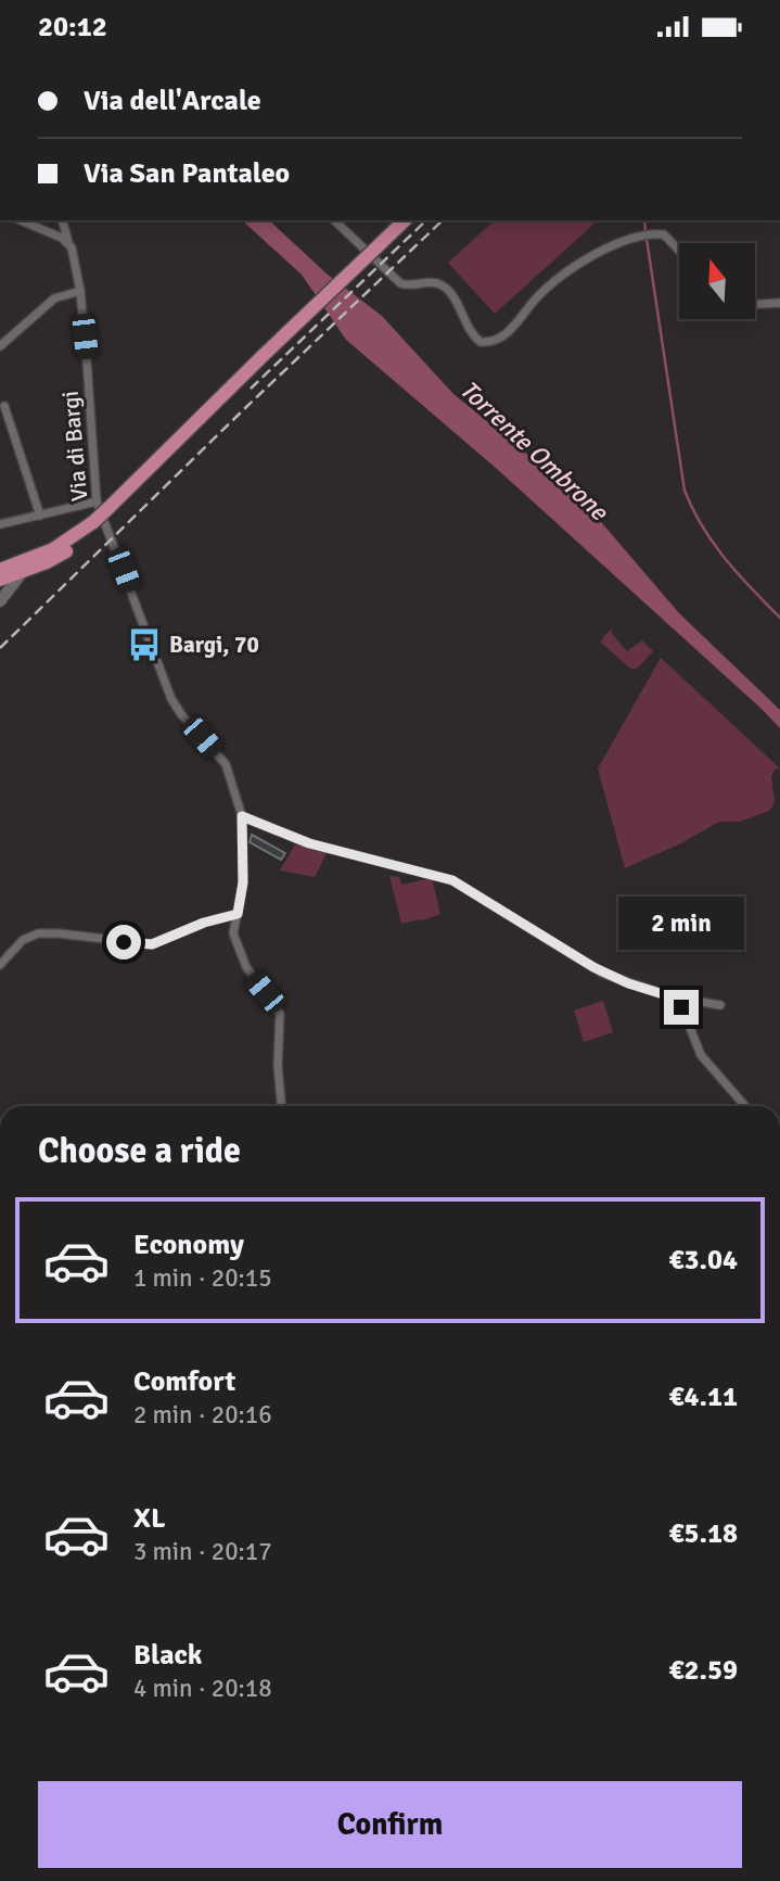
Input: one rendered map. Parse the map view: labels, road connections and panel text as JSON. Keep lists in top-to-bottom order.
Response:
{
  "streets": {
    "street": ["Via di Bargi"]
  },
  "water": ["Torrente Ombrone"],
  "places": {
    "bus stop": ["Bargi, 70"]
  },
  "north": "top",
  "page": {
    "status": "20:12",
    "banner": ["Via dell'Arcale", "Via San Pantaleo"],
    "bubble": "2 min",
    "heading": "Choose a ride",
    "list": [
      {
        "name": "Economy",
        "note": "1 min · 20:15",
        "value": "€3.04"
      },
      {
        "name": "Comfort",
        "note": "2 min · 20:16",
        "value": "€4.11"
      },
      {
        "name": "XL",
        "note": "3 min · 20:17",
        "value": "€5.18"
      },
      {
        "name": "Black",
        "note": "4 min · 20:18",
        "value": "€2.59"
      }
    ],
    "buttons": "Confirm"
  }
}
